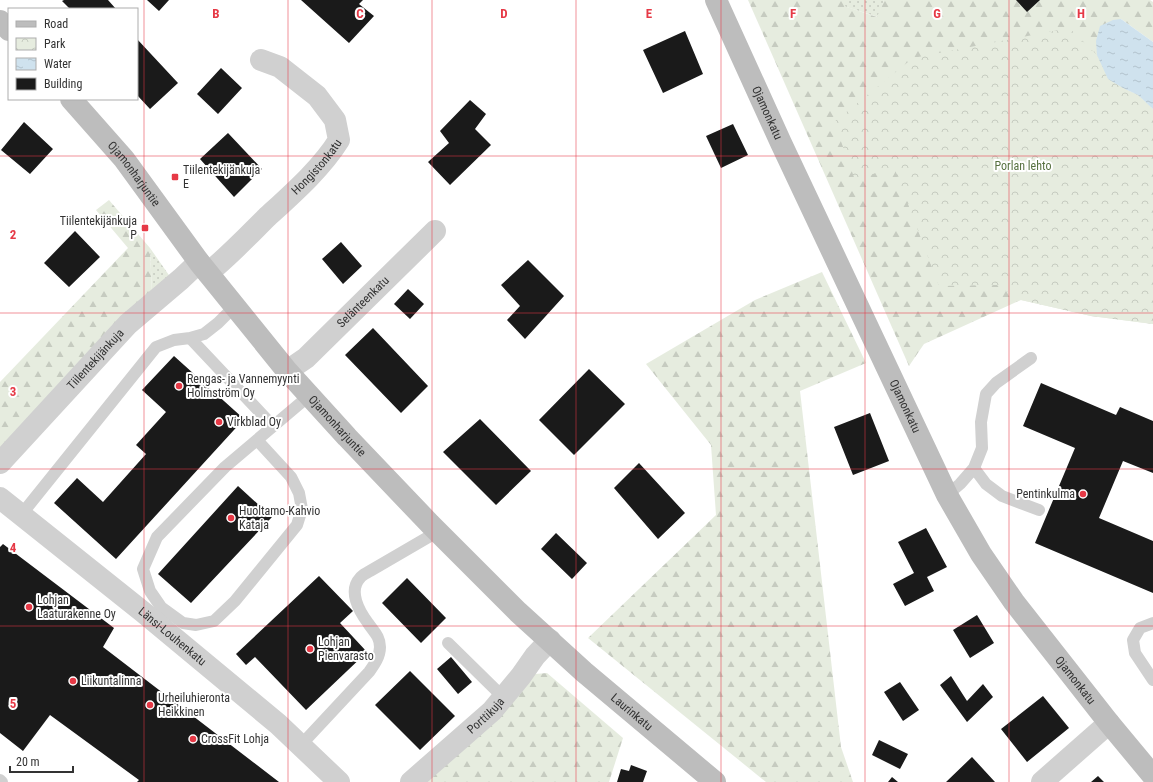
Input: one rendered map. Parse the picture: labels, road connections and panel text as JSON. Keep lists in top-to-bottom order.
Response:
{
  "streets": {
    "main road": ["Ojamonkatu", "Ojamonharjuntie", "Laurinkatu"],
    "street": [
      "Hongistonkatu",
      "Selänteenkatu",
      "Tiilentekijänkuja",
      "Länsi-Louhenkatu",
      "Porttikuja"
    ]
  },
  "crossings": [
    ["Hongistonkatu", "Ojamonharjuntie"],
    ["Hongistonkatu", "Tiilentekijänkuja"],
    ["Ojamonharjuntie", "Selänteenkatu"],
    ["Ojamonharjuntie", "Tiilentekijänkuja"],
    ["Ojamonharjuntie", "Laurinkatu"],
    ["Ojamonharjuntie", "Porttikuja"],
    ["Laurinkatu", "Porttikuja"]
  ],
  "parks": ["Porlan lehto"],
  "places": {
    "transit": ["Tiilentekijänkuja E", "Tiilentekijänkuja P"],
    "other": [
      "Rengas- ja Vannemyynti Holmström Oy",
      "Virkblad Oy",
      "Pentinkulma",
      "Huoltamo-Kahvio Kataja",
      "Lohjan Laaturakenne Oy",
      "Lohjan Pienvarasto",
      "Liikuntalinna",
      "Urheiluhieronta Heikkinen",
      "CrossFit Lohja"
    ]
  },
  "legend": [
    "Road",
    "Park",
    "Water",
    "Building"
  ],
  "scale_bar": "20 m",
  "grid": {
    "columns": [
      "B",
      "C",
      "D",
      "E",
      "F",
      "G",
      "H"
    ],
    "rows": [
      "2",
      "3",
      "4",
      "5"
    ]
  }
}
